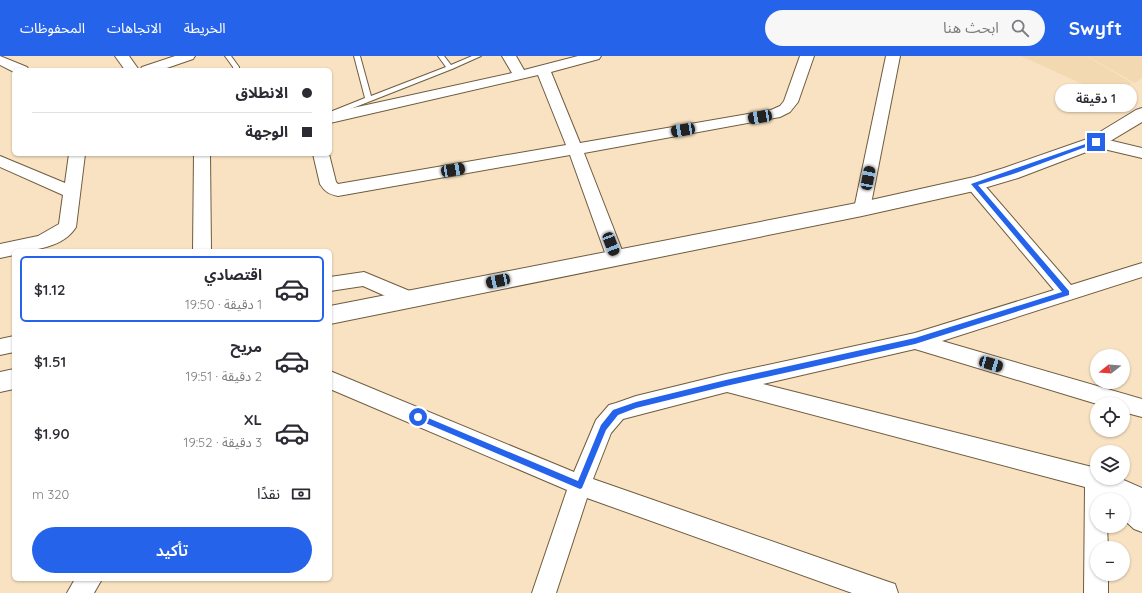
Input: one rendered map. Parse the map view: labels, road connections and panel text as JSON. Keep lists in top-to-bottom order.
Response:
{
  "north": "left",
  "page": {
    "header": "Swyft",
    "search": "ابحث هنا",
    "nav": ["الخريطة", "الاتجاهات", "المحفوظات"],
    "banner": ["الانطلاق", "الوجهة"],
    "bubble": "1 دقيقة",
    "list": [
      {
        "name": "اقتصادي",
        "note": "1 دقيقة · 19:50",
        "value": "$1.12"
      },
      {
        "name": "مريح",
        "note": "2 دقيقة · 19:51",
        "value": "$1.51"
      },
      {
        "name": "XL",
        "note": "3 دقيقة · 19:52",
        "value": "$1.90"
      }
    ],
    "map_buttons": ["+", "−"],
    "pay": ["نقدًا", "320 m"],
    "buttons": "تأكيد"
  }
}
